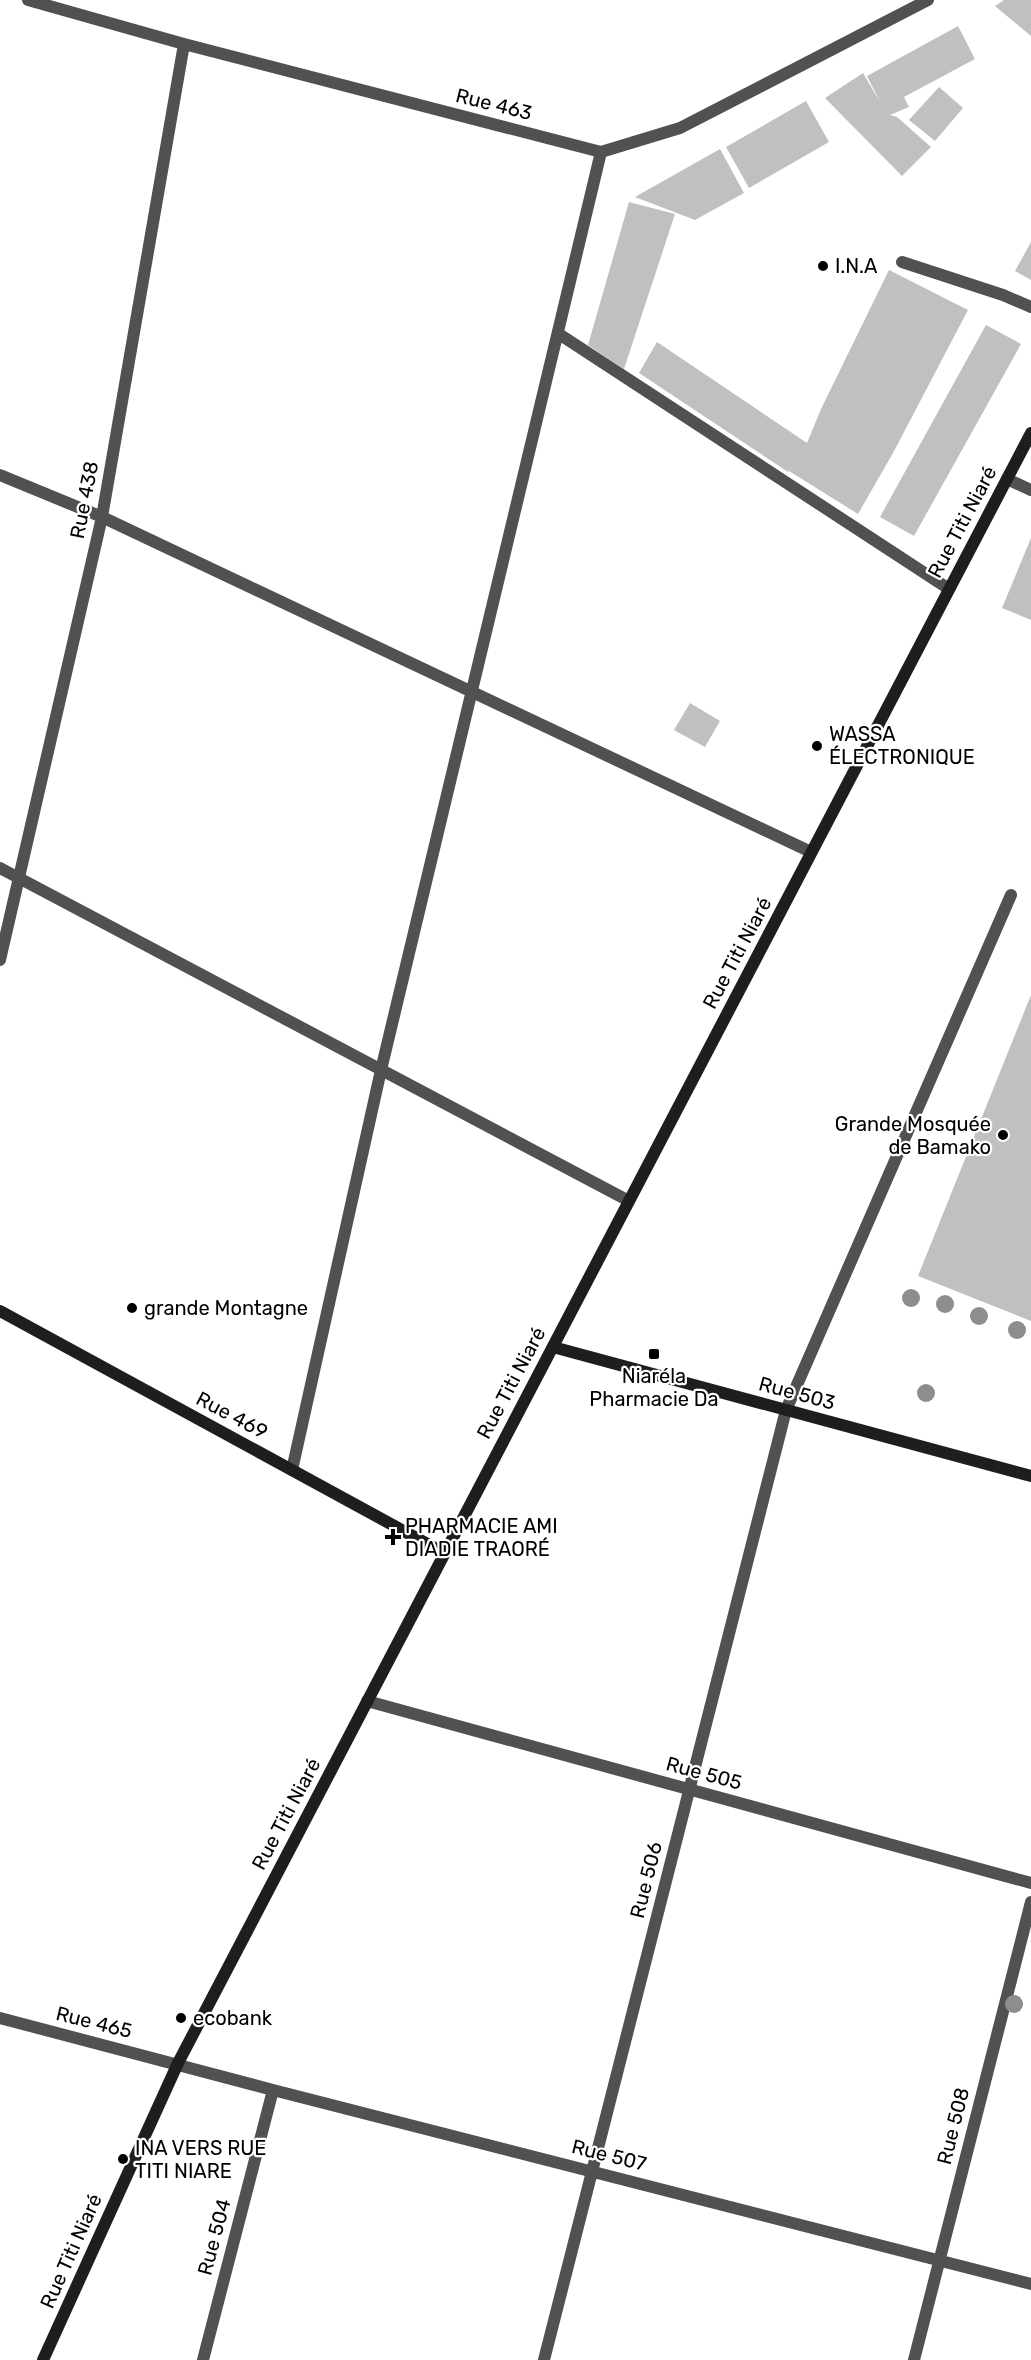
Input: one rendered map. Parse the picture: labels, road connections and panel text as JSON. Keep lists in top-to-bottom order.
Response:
{
  "streets": {
    "main road": ["Rue Titi Niaré", "Rue 503", "Rue 469"],
    "street": [
      "Rue 463",
      "Rue 438",
      "Rue 505",
      "Rue 506",
      "Rue 465",
      "Rue 508",
      "Rue 507",
      "Rue 504"
    ]
  },
  "crossings": [
    ["Rue 463", "Rue 438"],
    ["Rue Titi Niaré", "Rue 503"],
    ["Rue Titi Niaré", "Rue 469"],
    ["Rue Titi Niaré", "Rue 505"],
    ["Rue Titi Niaré", "Rue 465"],
    ["Rue Titi Niaré", "Rue 507"],
    ["Rue 503", "Rue 506"],
    ["Rue 505", "Rue 506"],
    ["Rue 506", "Rue 507"],
    ["Rue 465", "Rue 507"],
    ["Rue 508", "Rue 507"],
    ["Rue 507", "Rue 504"]
  ],
  "places": {
    "other": [
      "I.N.A",
      "WASSA ÉLECTRONIQUE",
      "Grande Mosquée de Bamako",
      "grande Montagne",
      "ecobank",
      "INA VERS RUE TITI NIARE"
    ],
    "transit": ["Niaréla Pharmacie Da"],
    "health": ["PHARMACIE AMI DIADIE TRAORÉ"]
  }
}
